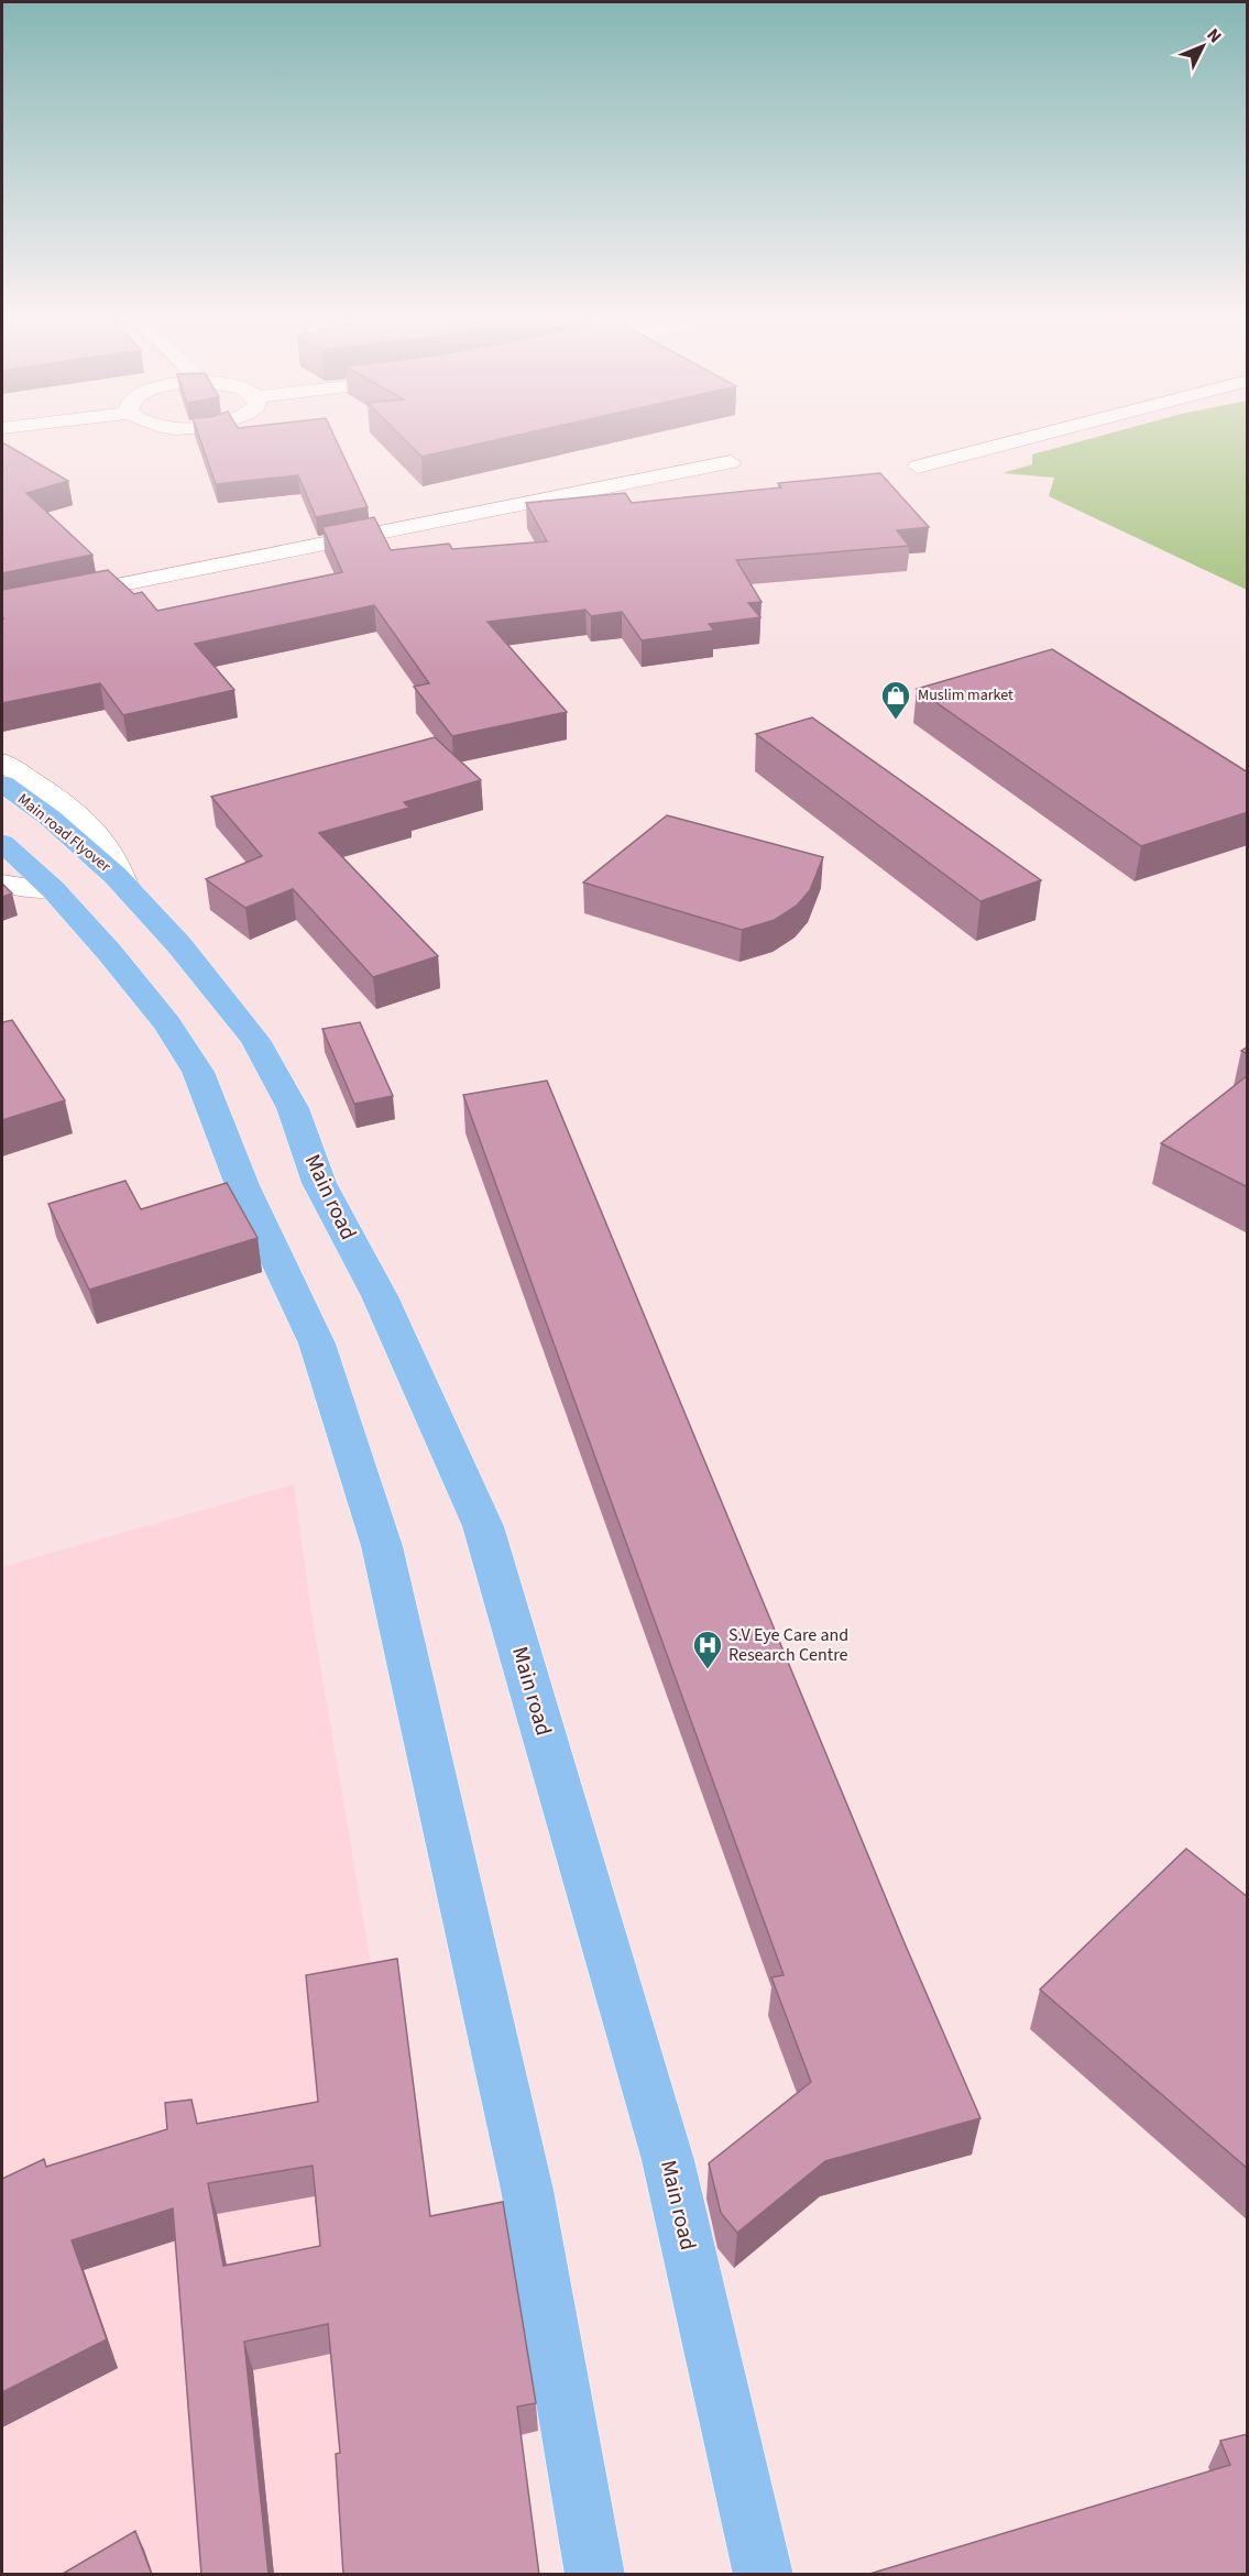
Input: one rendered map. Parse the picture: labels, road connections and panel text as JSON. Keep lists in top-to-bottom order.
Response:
{
  "streets": {
    "main road": ["Main road Flyover", "Main road"]
  },
  "crossings": [
    ["Main road Flyover", "Main road"]
  ],
  "places": {
    "shop": ["Muslim market"],
    "hospital": ["S.V Eye Care and Research Centre"]
  },
  "north": "top right"
}
